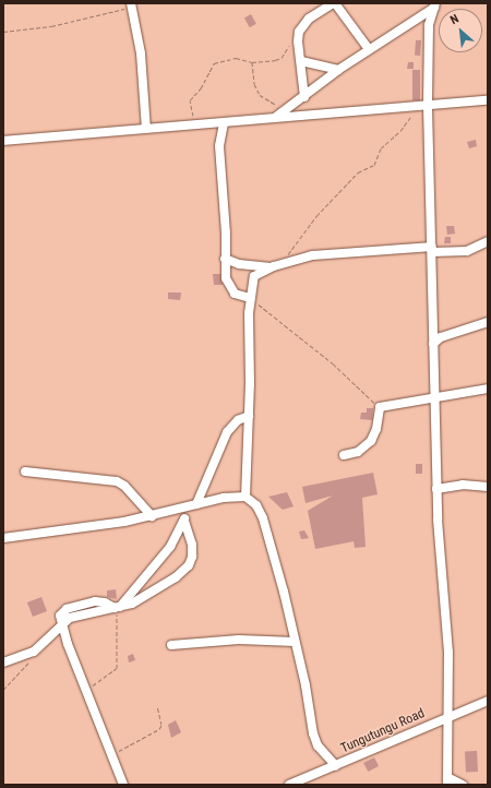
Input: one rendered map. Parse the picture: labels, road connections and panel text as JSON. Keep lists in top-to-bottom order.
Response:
{
  "streets": {
    "street": ["Tungutungu Road"]
  },
  "north": "top left"
}
